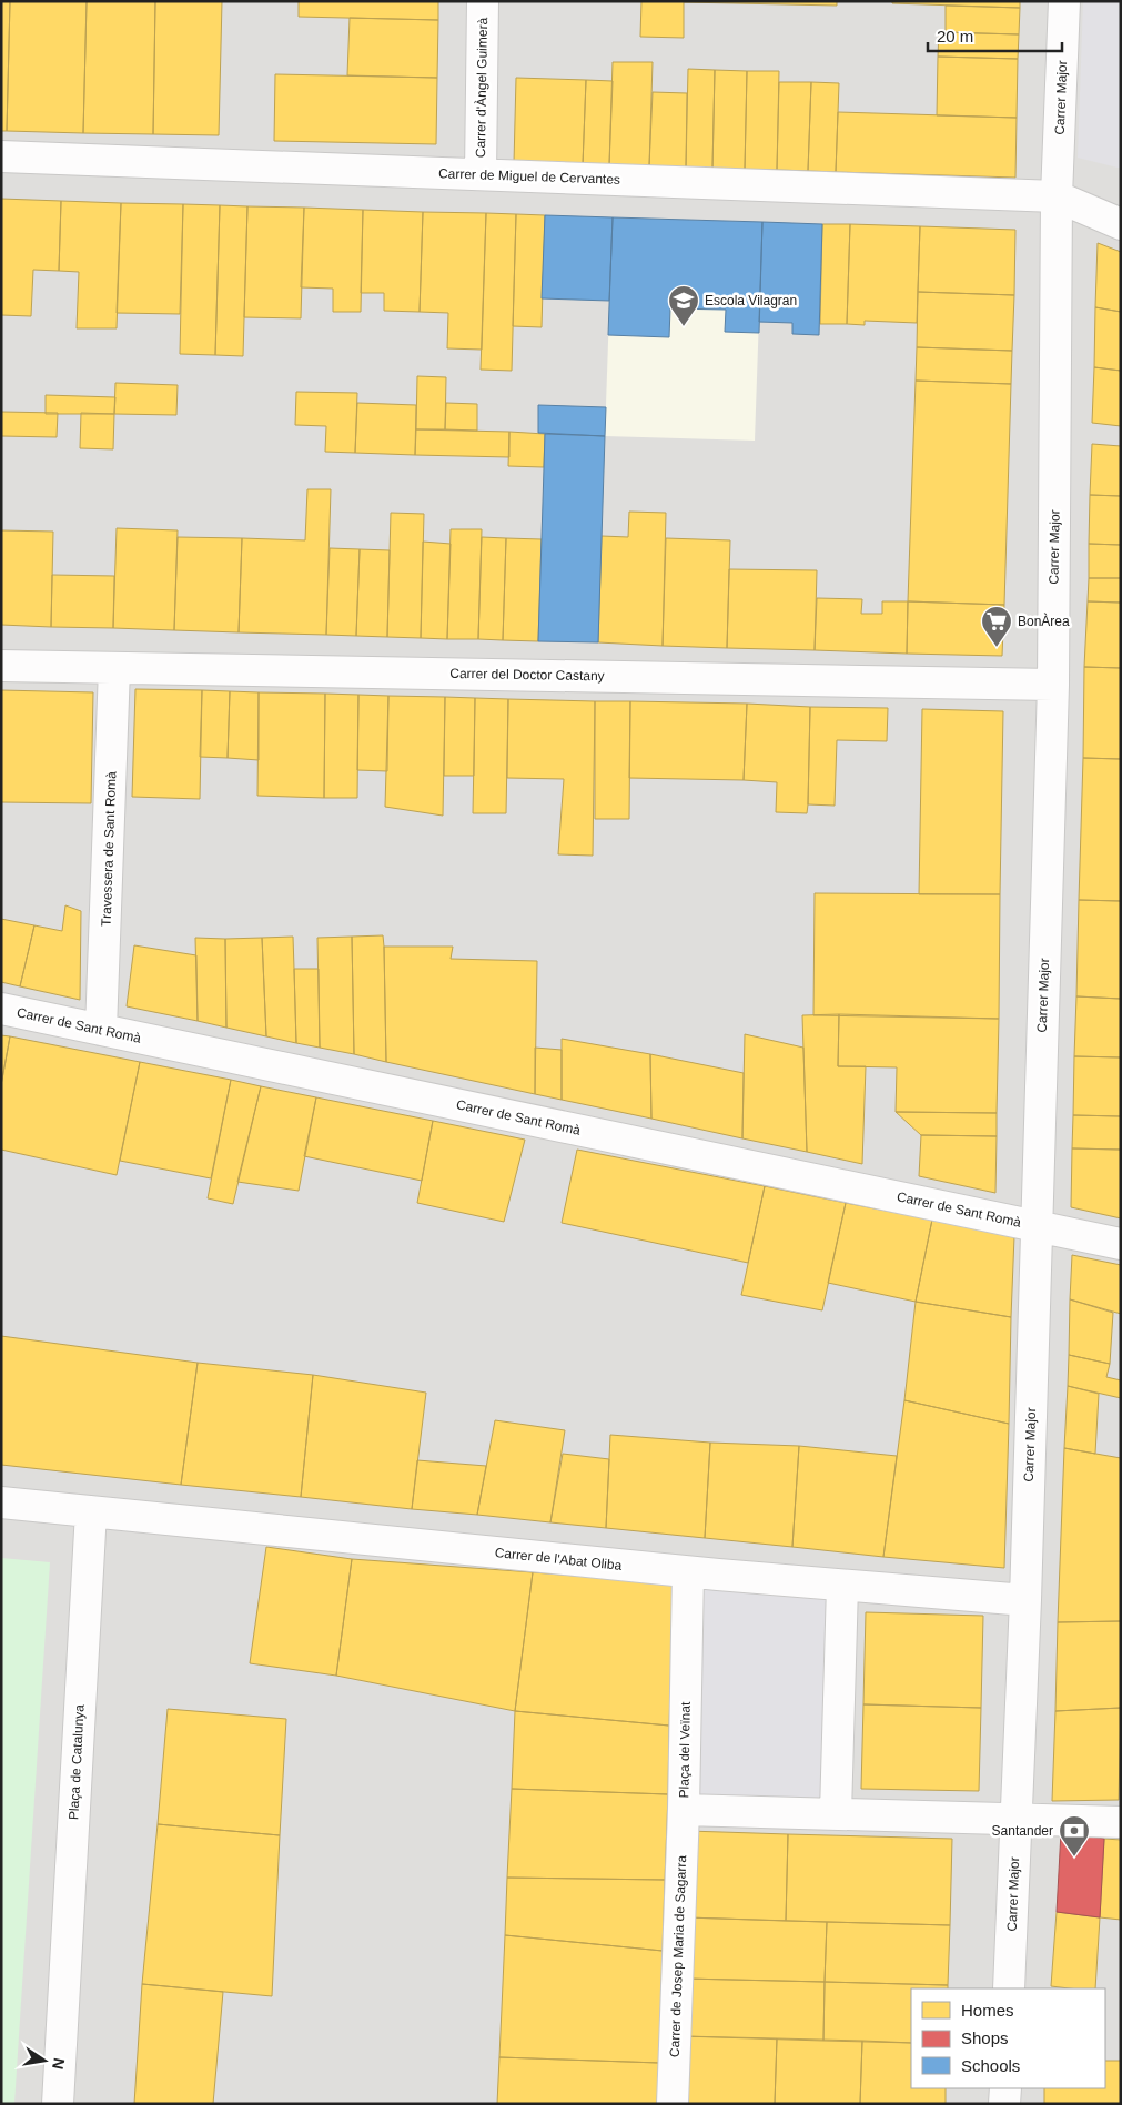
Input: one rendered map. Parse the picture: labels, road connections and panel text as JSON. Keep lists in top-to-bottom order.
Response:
{
  "streets": {
    "street": [
      "Carrer d'Àngel Guimerà",
      "Carrer Major",
      "Carrer de Miguel de Cervantes",
      "Carrer del Doctor Castany",
      "Travessera de Sant Romà",
      "Carrer de Sant Romà",
      "Carrer de l'Abat Oliba",
      "Plaça del Veïnat",
      "Plaça de Catalunya",
      "Carrer de Josep Maria de Sagarra"
    ]
  },
  "crossings": [
    ["Carrer d'Àngel Guimerà", "Carrer de Miguel de Cervantes"],
    ["Carrer Major", "Carrer de Miguel de Cervantes"],
    ["Carrer Major", "Carrer del Doctor Castany"],
    ["Carrer Major", "Carrer de Sant Romà"],
    ["Carrer Major", "Carrer de l'Abat Oliba"],
    ["Carrer Major", "Plaça del Veïnat"],
    ["Carrer del Doctor Castany", "Travessera de Sant Romà"],
    ["Travessera de Sant Romà", "Carrer de Sant Romà"],
    ["Carrer de l'Abat Oliba", "Plaça del Veïnat"],
    ["Carrer de l'Abat Oliba", "Plaça de Catalunya"],
    ["Plaça del Veïnat", "Carrer de Josep Maria de Sagarra"]
  ],
  "places": {
    "school or university": ["Escola Vilagran"],
    "supermarket": ["BonÀrea"],
    "bank": ["Santander"]
  },
  "legend": ["Homes", "Shops", "Schools"],
  "scale_bar": "20 m",
  "north": "right"
}
